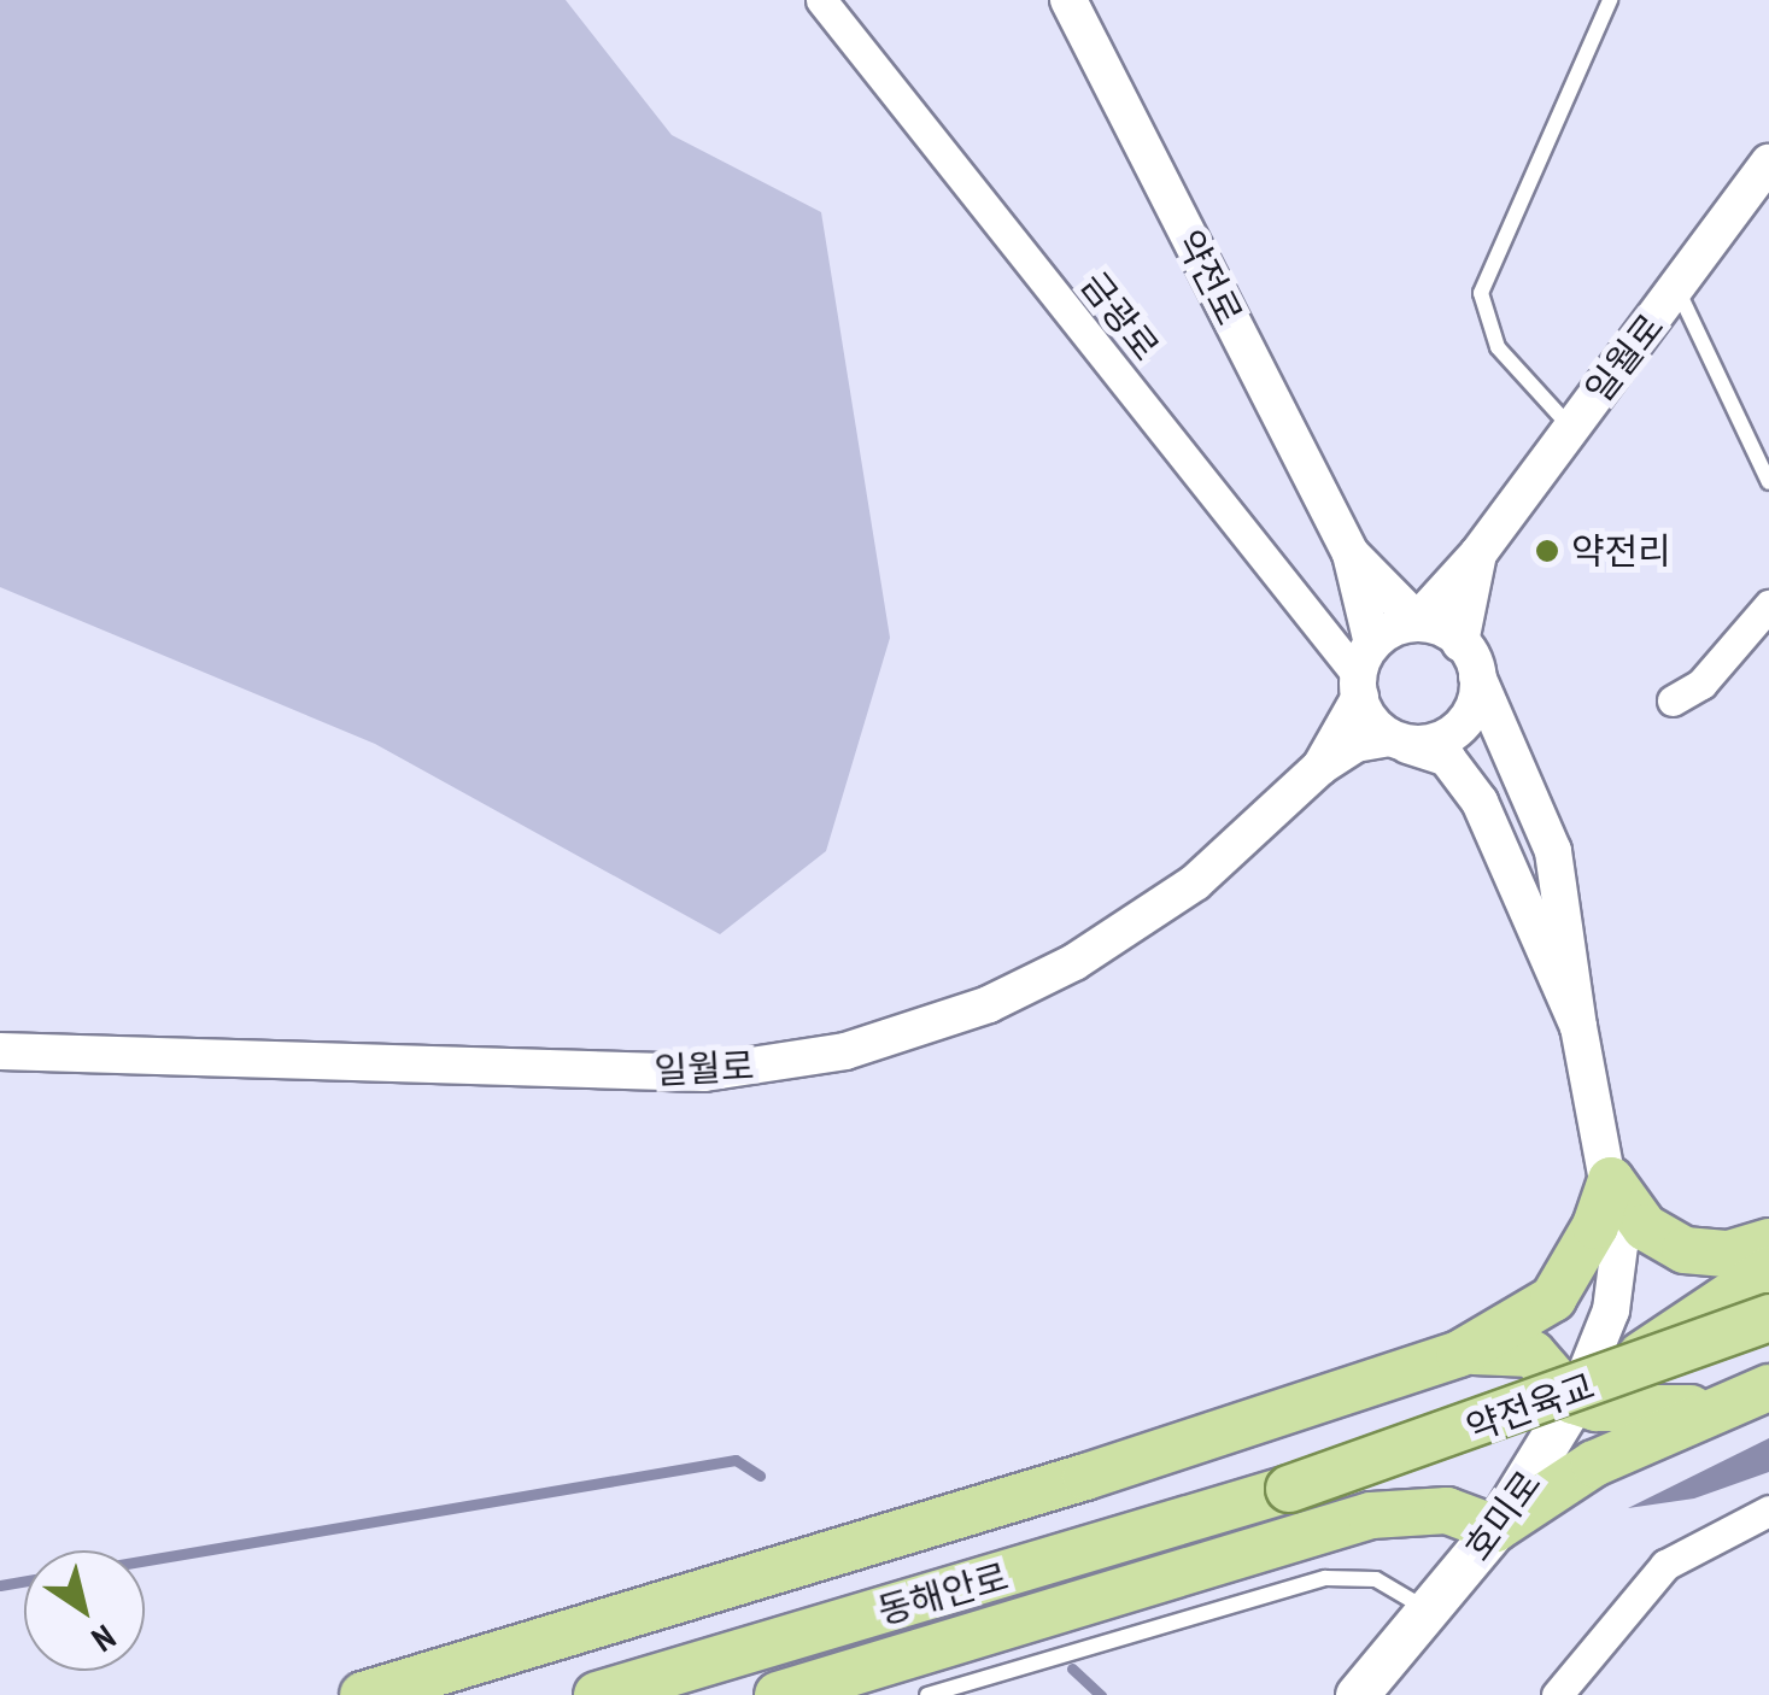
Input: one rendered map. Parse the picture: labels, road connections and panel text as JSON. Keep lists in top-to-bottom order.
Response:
{
  "streets": {
    "main road": ["약전육교", "호미로", "동해안로"],
    "street": ["약전로", "금광로", "일월로"]
  },
  "crossings": [
    ["약전로", "금광로"],
    ["약전로", "일월로"],
    ["약전로", "호미로"],
    ["금광로", "일월로"],
    ["금광로", "호미로"],
    ["일월로", "호미로"],
    ["약전육교", "동해안로"]
  ],
  "places": ["약전리"],
  "north": "bottom right"
}
